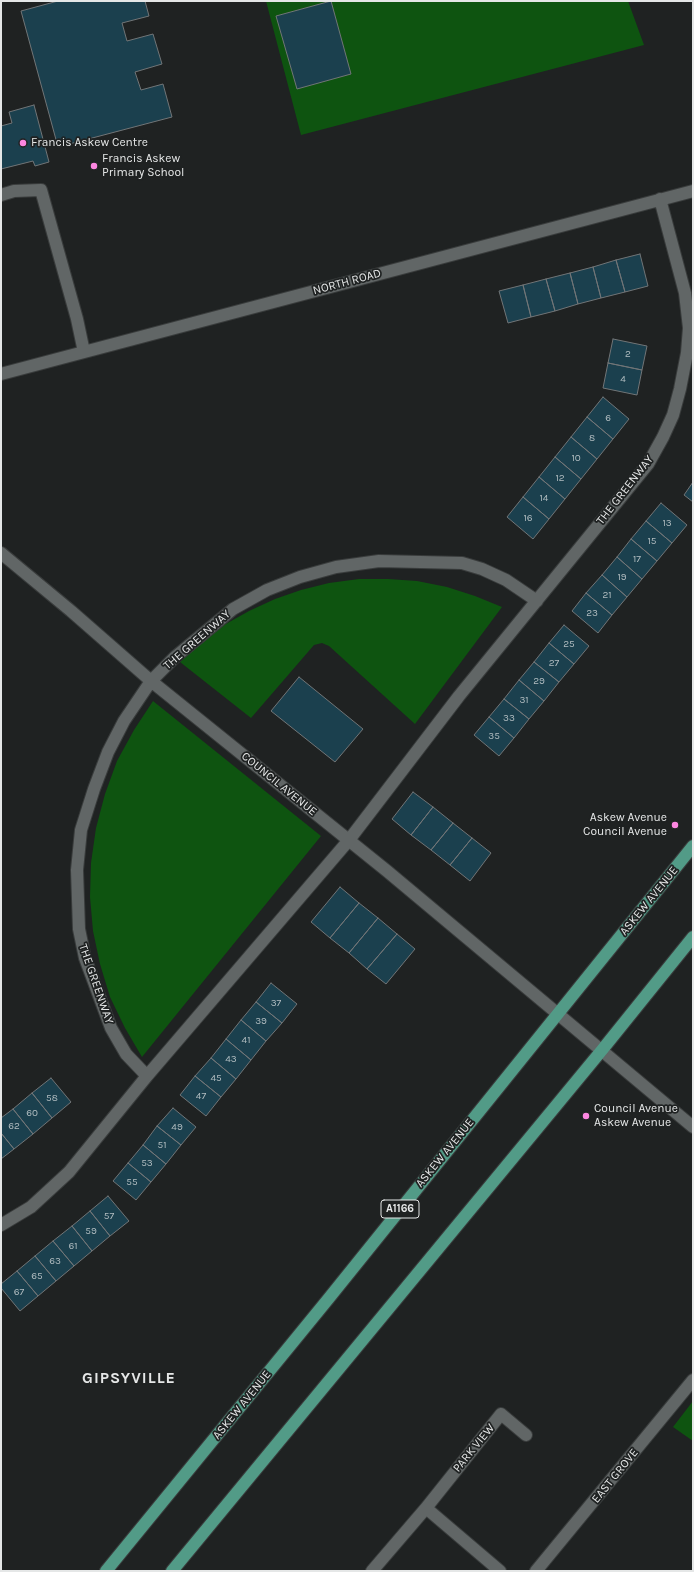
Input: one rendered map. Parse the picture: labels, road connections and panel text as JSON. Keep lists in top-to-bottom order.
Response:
{
  "streets": {
    "main road": ["ASKEW AVENUE", "A1166"],
    "street": [
      "NORTH ROAD",
      "THE GREENWAY",
      "COUNCIL AVENUE",
      "PARK VIEW",
      "EAST GROVE"
    ]
  },
  "crossings": [
    ["NORTH ROAD", "THE GREENWAY"],
    ["THE GREENWAY", "COUNCIL AVENUE"],
    ["COUNCIL AVENUE", "ASKEW AVENUE"]
  ],
  "districts": ["GIPSYVILLE"],
  "places": [
    "Francis Askew Centre",
    "Francis Askew Primary School",
    "Askew Avenue Council Avenue",
    "Council Avenue Askew Avenue"
  ],
  "house_numbers": [
    "2",
    "4",
    "6",
    "8",
    "10",
    "12",
    "14",
    "16",
    "13",
    "15",
    "17",
    "19",
    "21",
    "23",
    "25",
    "27",
    "29",
    "31",
    "33",
    "35",
    "37",
    "39",
    "41",
    "43",
    "45",
    "47",
    "58",
    "60",
    "62",
    "49",
    "51",
    "53",
    "55",
    "57",
    "59",
    "61",
    "63",
    "65",
    "67"
  ]
}
